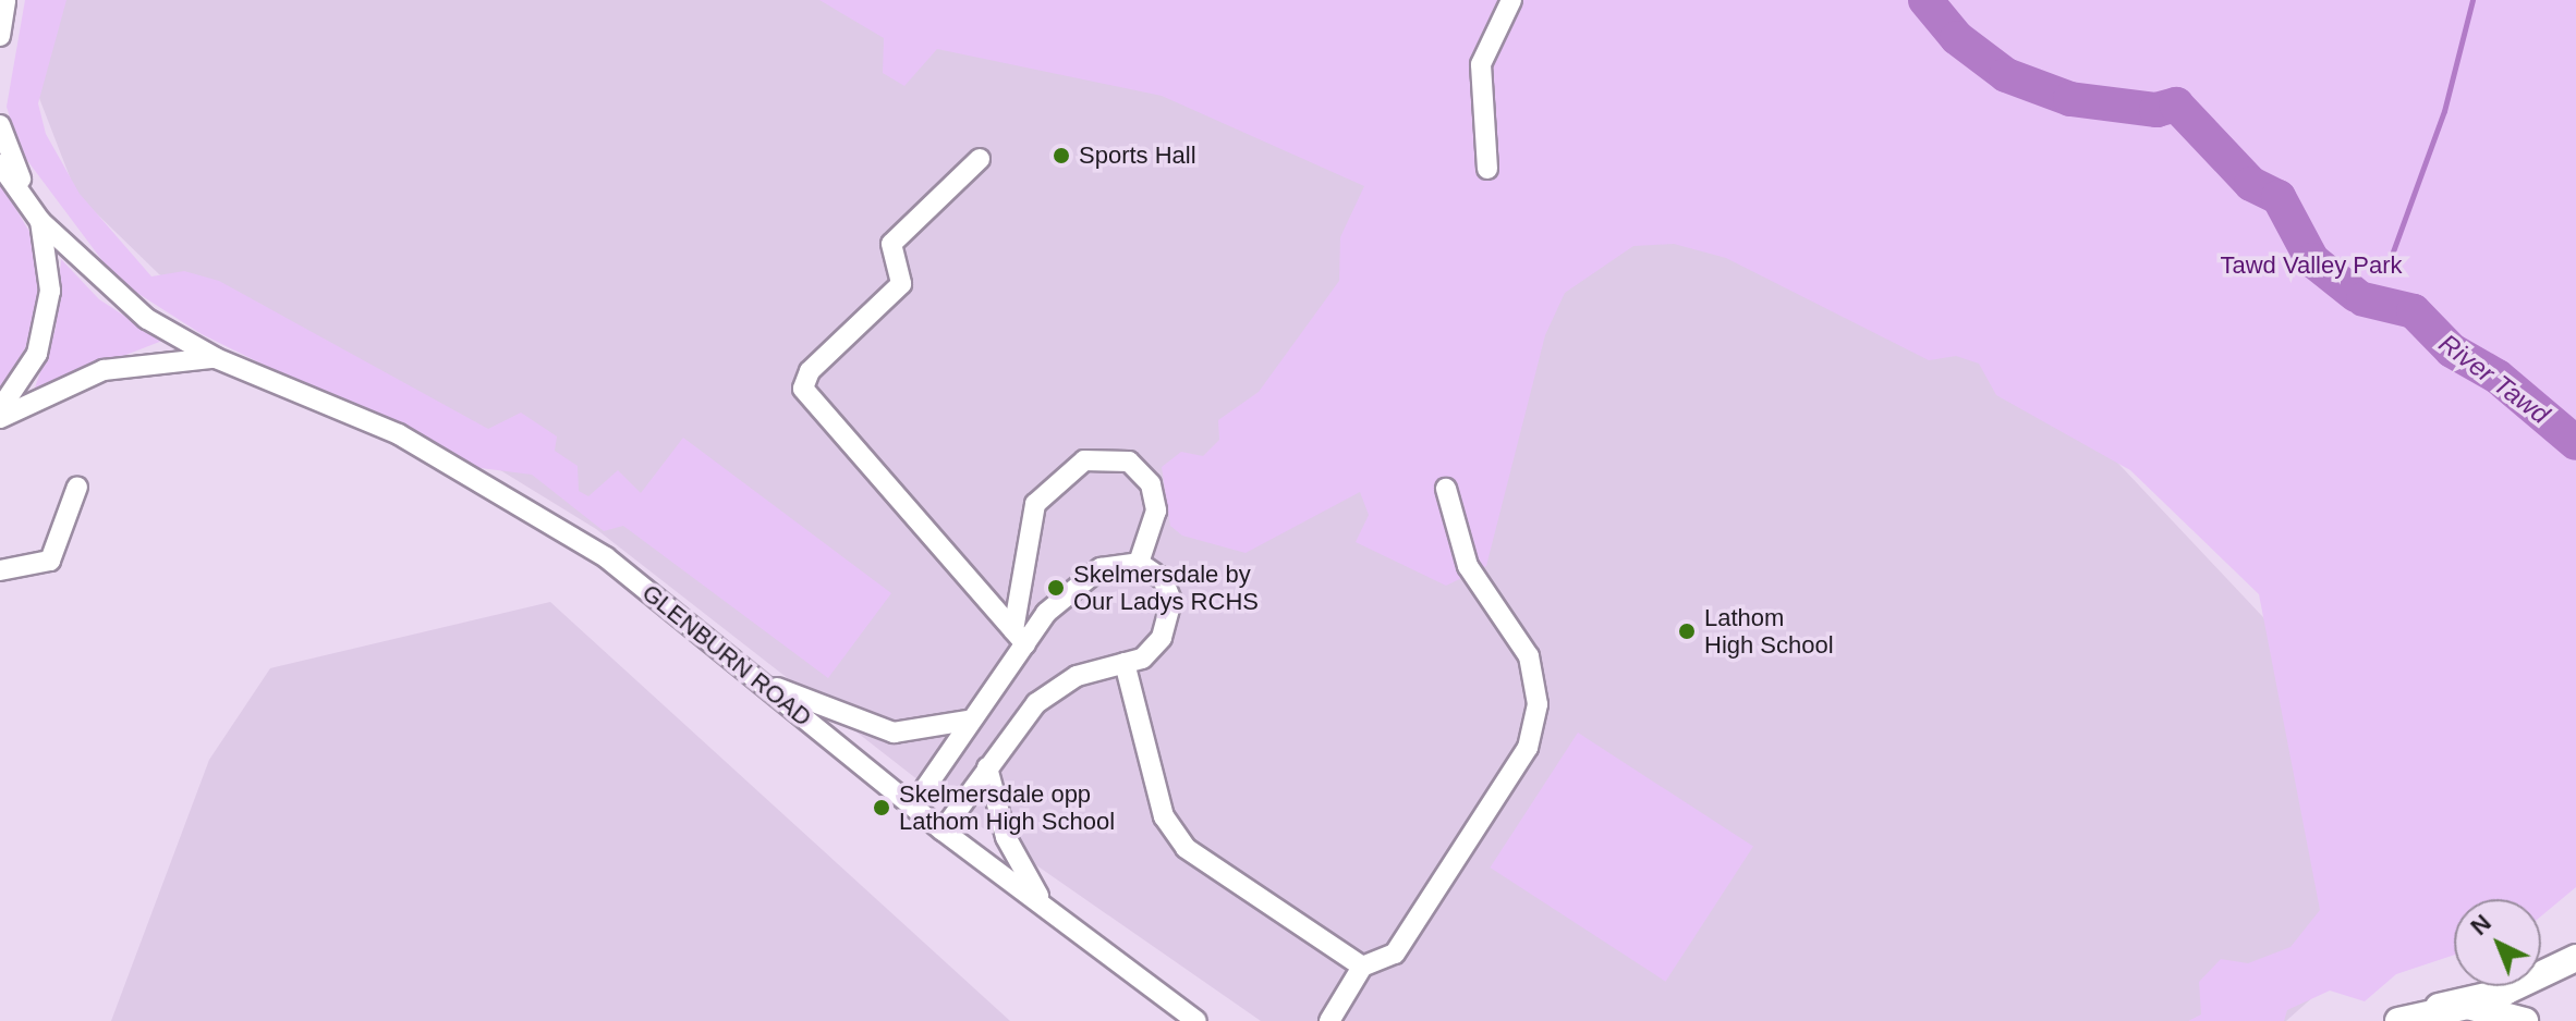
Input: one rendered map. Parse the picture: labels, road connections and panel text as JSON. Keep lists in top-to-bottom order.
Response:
{
  "streets": {
    "street": ["GLENBURN ROAD"]
  },
  "water": ["River Tawd"],
  "parks": ["Tawd Valley Park"],
  "places": [
    "Sports Hall",
    "Skelmersdale by Our Ladys RCHS",
    "Lathom High School",
    "Skelmersdale opp Lathom High School"
  ],
  "north": "top left"
}
